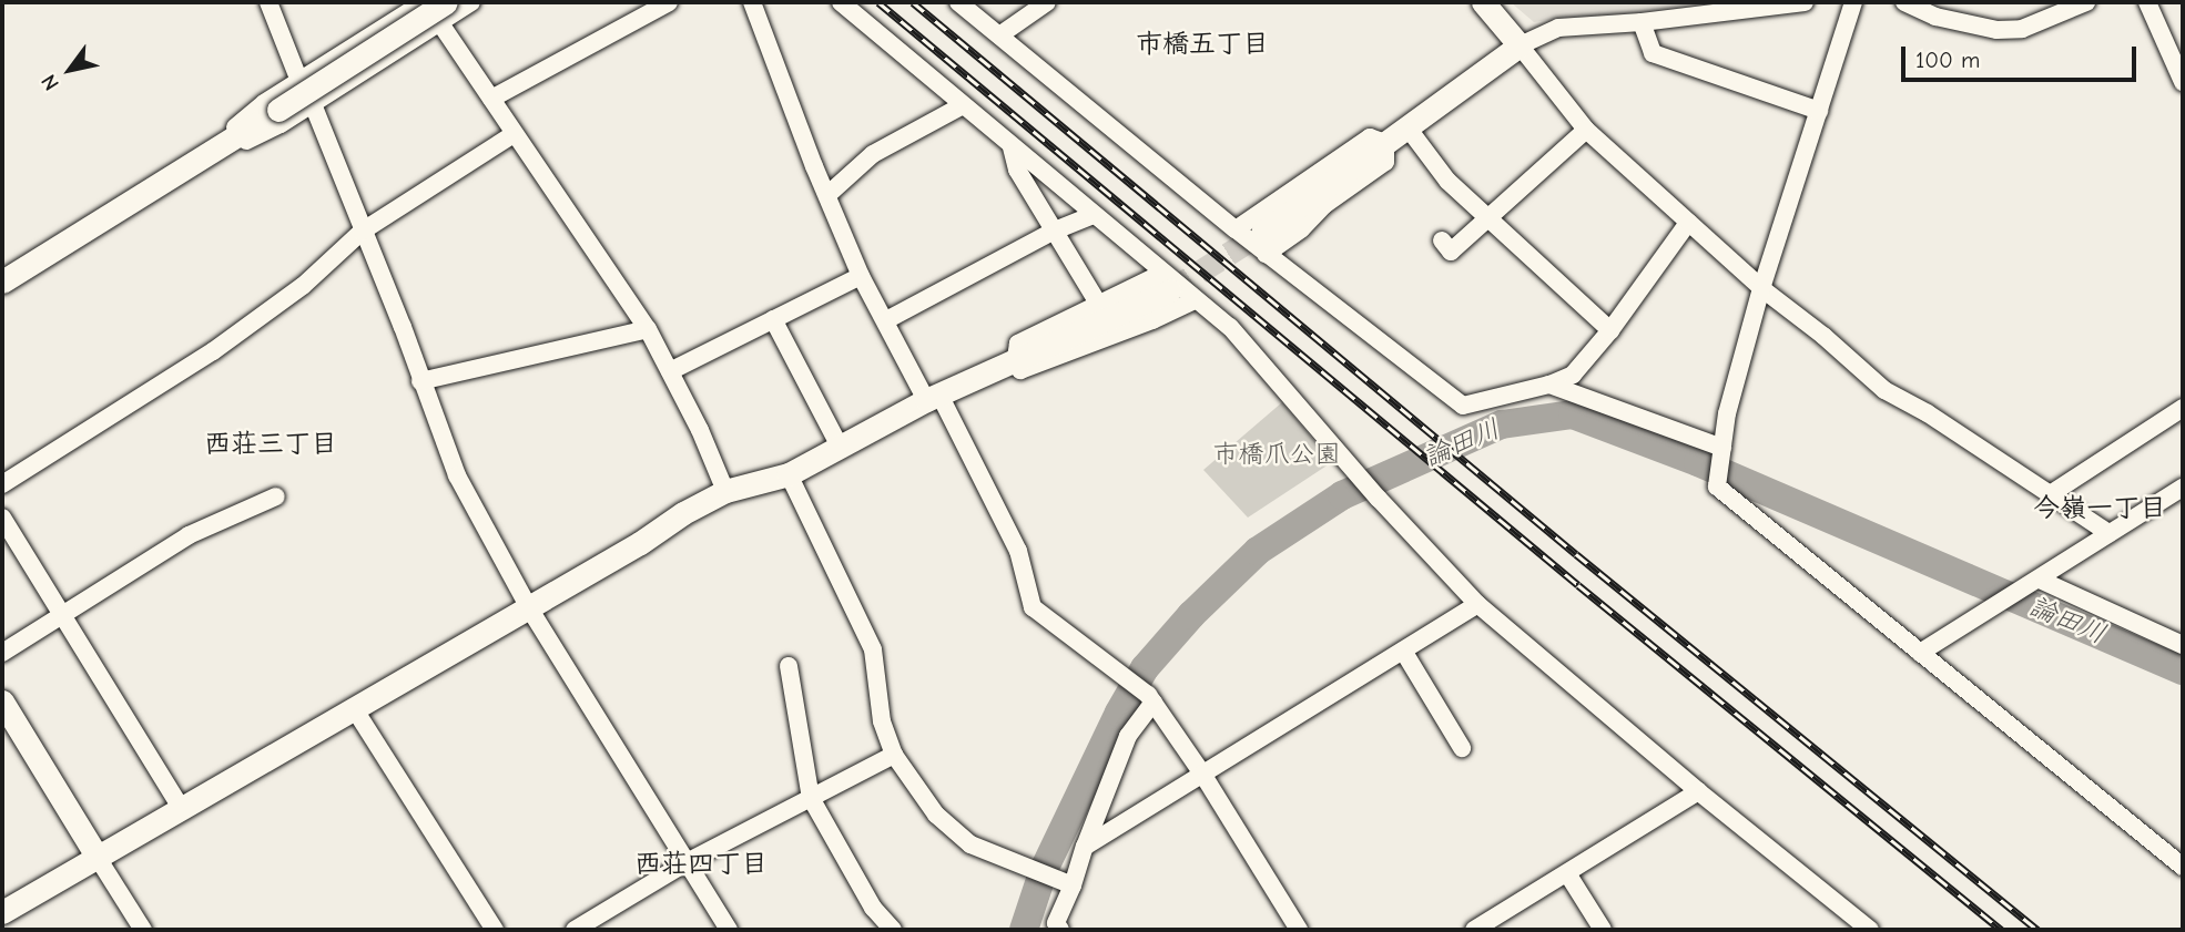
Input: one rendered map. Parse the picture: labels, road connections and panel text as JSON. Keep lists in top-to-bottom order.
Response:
{
  "districts": [
    "市橋五丁目",
    "西荘三丁目",
    "今嶺一丁目",
    "西荘四丁目"
  ],
  "water": ["論田川"],
  "parks": ["市橋爪公園"],
  "scale_bar": "100 m",
  "north": "bottom left"
}
